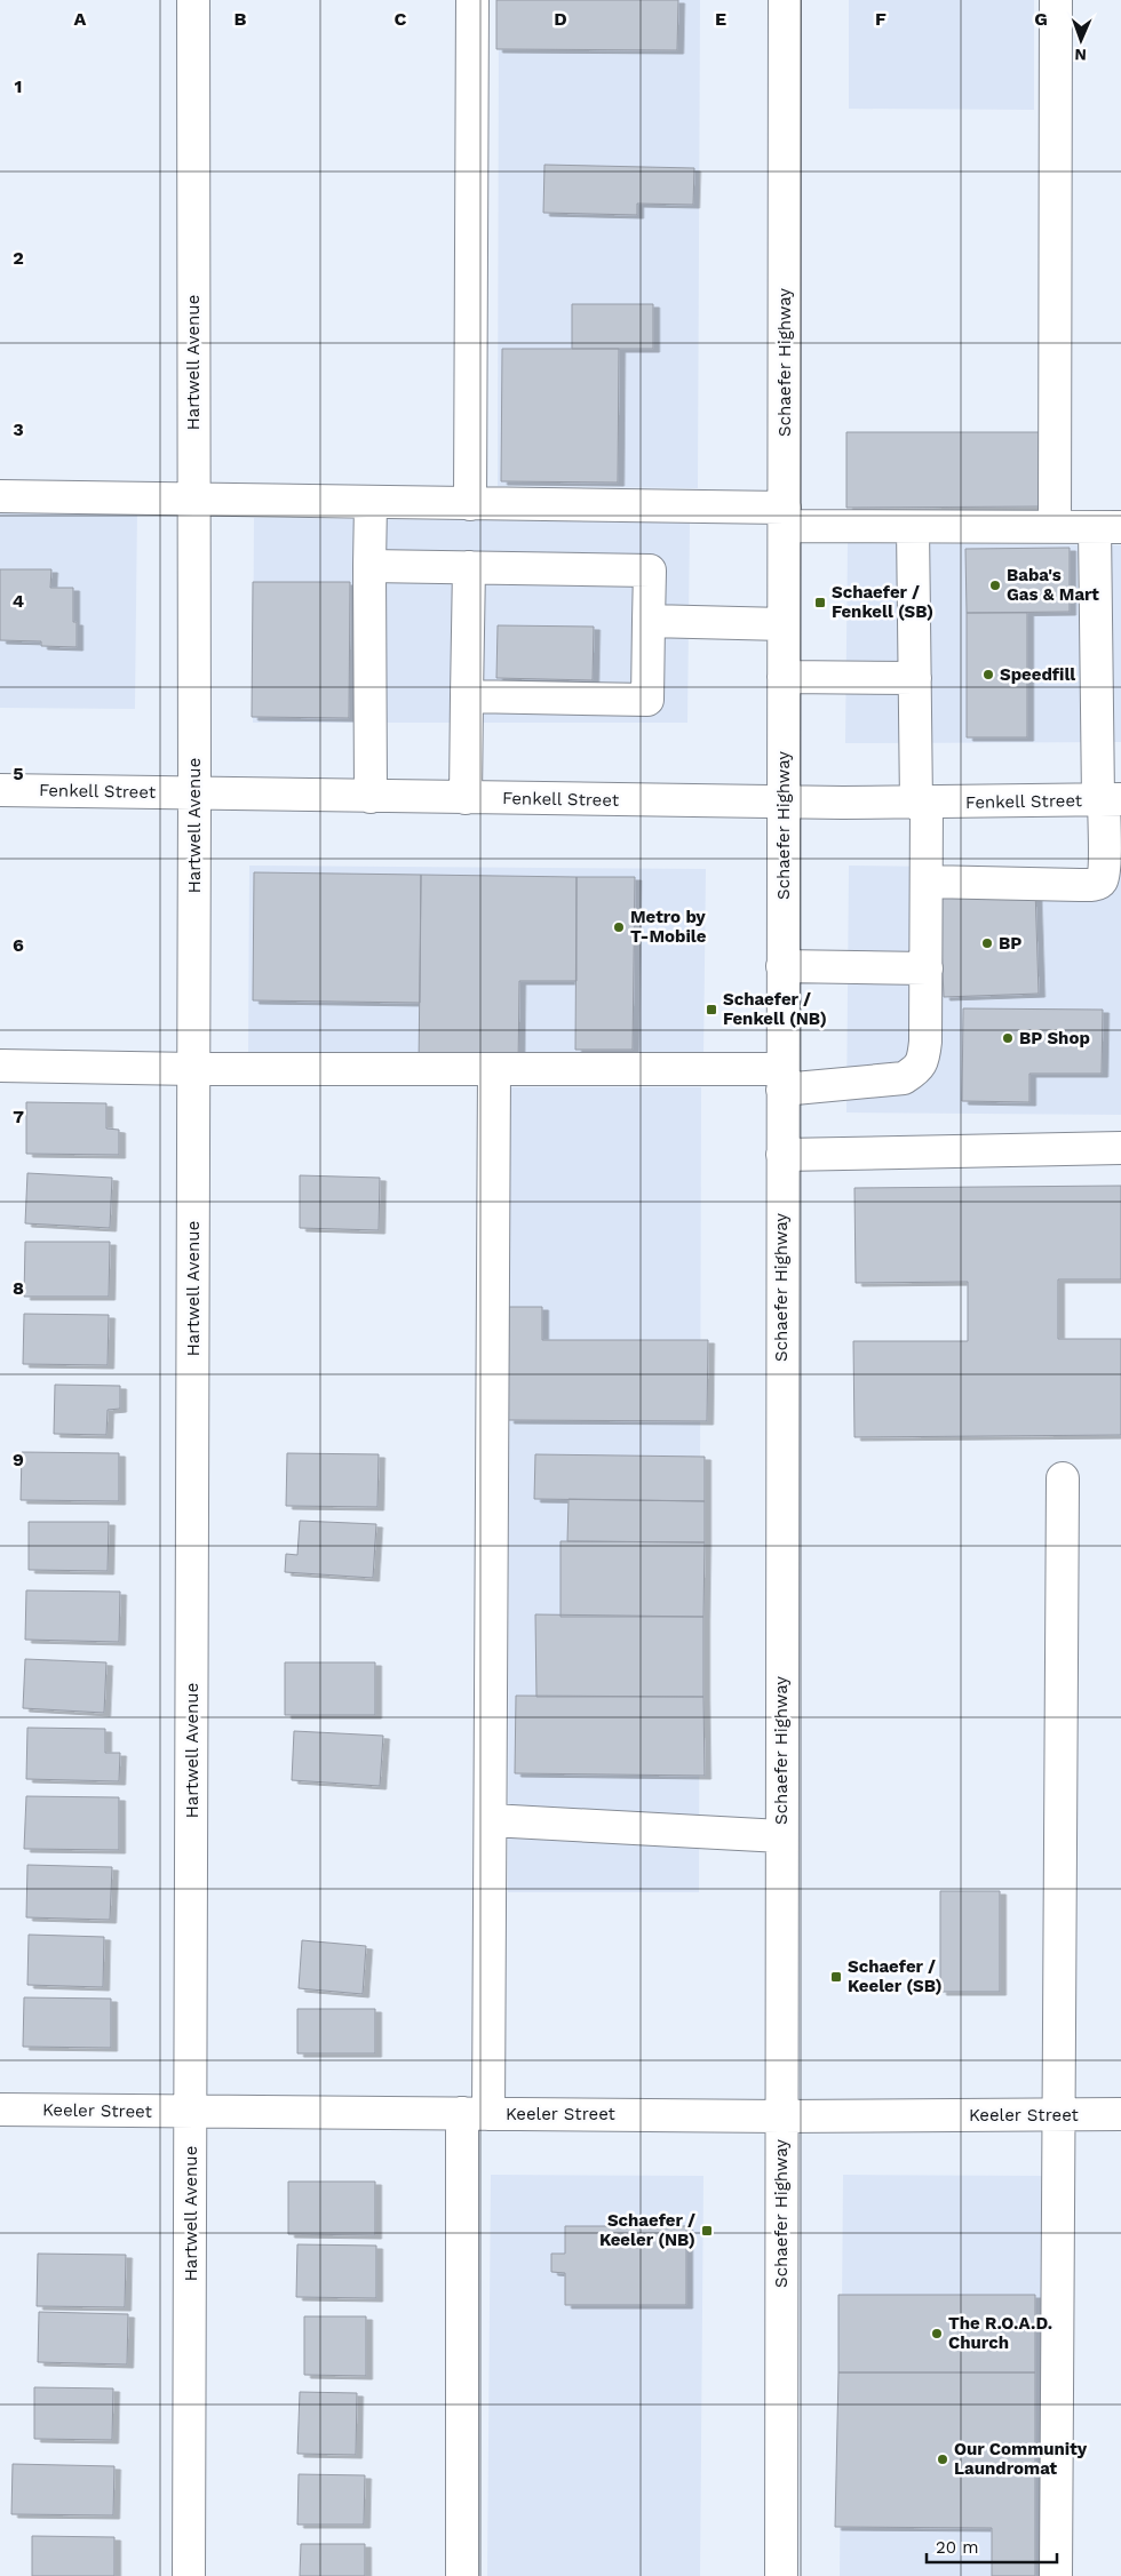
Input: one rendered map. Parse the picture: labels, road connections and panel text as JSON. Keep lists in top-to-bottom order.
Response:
{
  "streets": {
    "street": [
      "Hartwell Avenue",
      "Schaefer Highway",
      "Fenkell Street",
      "Keeler Street"
    ]
  },
  "crossings": [
    ["Hartwell Avenue", "Fenkell Street"],
    ["Hartwell Avenue", "Keeler Street"],
    ["Schaefer Highway", "Fenkell Street"],
    ["Schaefer Highway", "Keeler Street"]
  ],
  "places": {
    "other": [
      "Baba's Gas & Mart",
      "Speedfill",
      "Metro by T-Mobile",
      "BP",
      "BP Shop",
      "The R.O.A.D. Church",
      "Our Community Laundromat"
    ],
    "transit": [
      "Schaefer / Fenkell (SB)",
      "Schaefer / Fenkell (NB)",
      "Schaefer / Keeler (SB)",
      "Schaefer / Keeler (NB)"
    ]
  },
  "scale_bar": "20 m",
  "north": "bottom",
  "grid": {
    "columns": [
      "A",
      "B",
      "C",
      "D",
      "E",
      "F",
      "G"
    ],
    "rows": [
      "1",
      "2",
      "3",
      "4",
      "5",
      "6",
      "7",
      "8",
      "9"
    ]
  }
}
